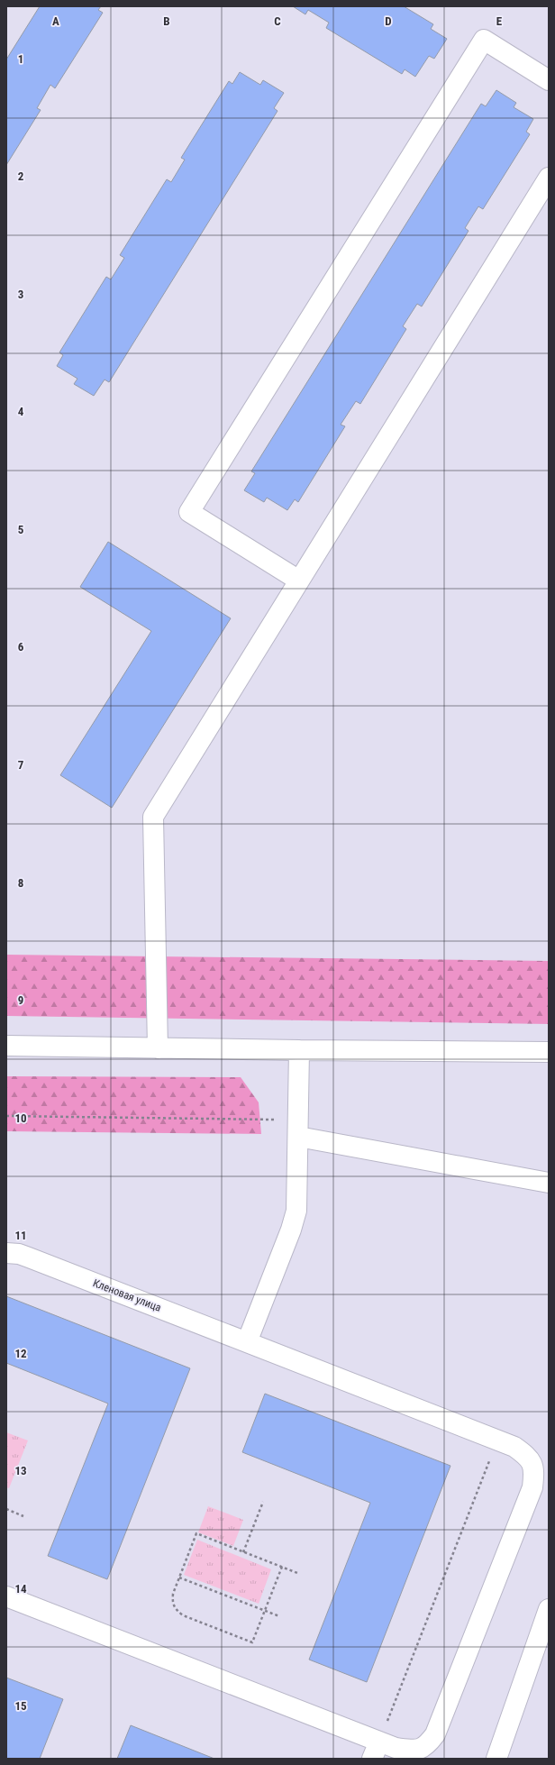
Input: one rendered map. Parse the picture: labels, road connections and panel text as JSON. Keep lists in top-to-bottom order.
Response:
{
  "streets": {
    "street": ["Кленовая улица"]
  },
  "grid": {
    "columns": [
      "A",
      "B",
      "C",
      "D",
      "E"
    ],
    "rows": [
      "1",
      "2",
      "3",
      "4",
      "5",
      "6",
      "7",
      "8",
      "9",
      "10",
      "11",
      "12",
      "13",
      "14",
      "15"
    ]
  }
}
